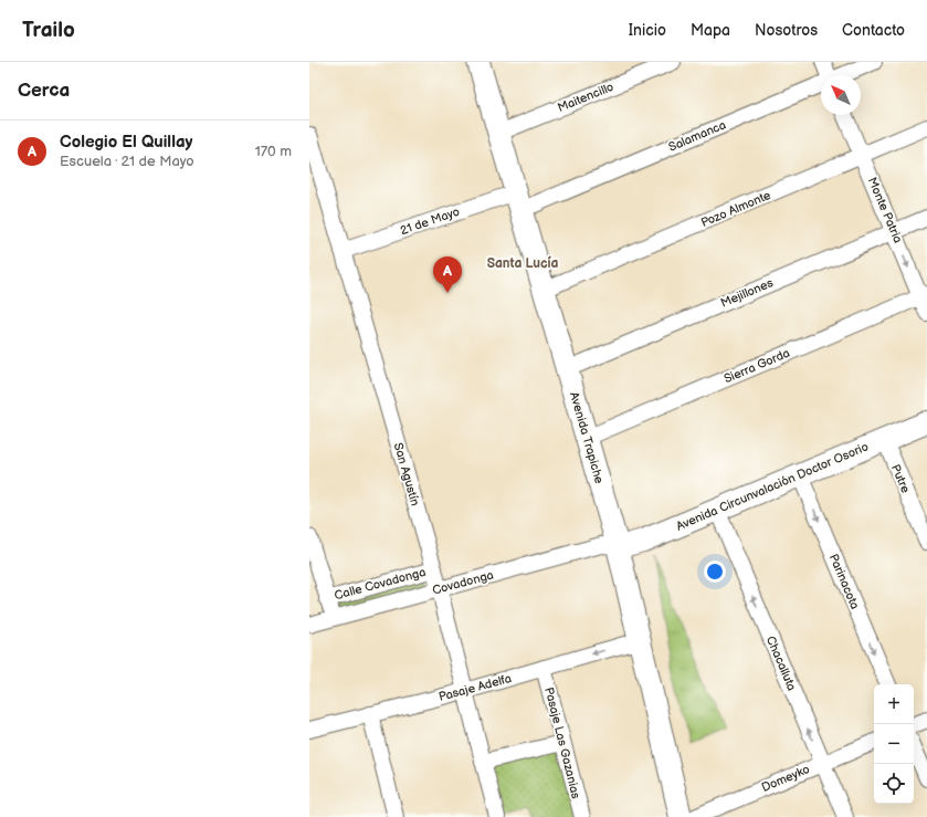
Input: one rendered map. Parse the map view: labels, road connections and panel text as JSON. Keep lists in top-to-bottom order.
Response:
{
  "streets": {
    "street": [
      "Maitencillo",
      "Salamanca",
      "Pozo Almonte",
      "Monte Patria",
      "21 de Mayo",
      "Mejillones",
      "Sierra Gorda",
      "Avenida Trapiche",
      "San Agustín",
      "Putre",
      "Avenida Circunvalación Doctor Osorio",
      "Parinacota",
      "Covadonga",
      "Calle Covadonga",
      "Chacalluta",
      "Pasaje Adelfa",
      "Pasaje Las Gazanias",
      "Domeyko"
    ]
  },
  "crossings": [
    ["Maitencillo", "Avenida Trapiche"],
    ["Salamanca", "21 de Mayo"],
    ["Salamanca", "Avenida Trapiche"],
    ["Pozo Almonte", "Monte Patria"],
    ["Pozo Almonte", "Avenida Trapiche"],
    ["Monte Patria", "Mejillones"],
    ["Monte Patria", "Sierra Gorda"],
    ["21 de Mayo", "Avenida Trapiche"],
    ["21 de Mayo", "San Agustín"],
    ["Mejillones", "Avenida Trapiche"],
    ["Sierra Gorda", "Avenida Trapiche"],
    ["Avenida Trapiche", "Avenida Circunvalación Doctor Osorio"],
    ["Avenida Trapiche", "Covadonga"],
    ["Avenida Trapiche", "Pasaje Adelfa"],
    ["San Agustín", "Covadonga"],
    ["San Agustín", "Calle Covadonga"],
    ["San Agustín", "Pasaje Adelfa"],
    ["Putre", "Avenida Circunvalación Doctor Osorio"],
    ["Avenida Circunvalación Doctor Osorio", "Parinacota"],
    ["Avenida Circunvalación Doctor Osorio", "Covadonga"],
    ["Avenida Circunvalación Doctor Osorio", "Chacalluta"],
    ["Chacalluta", "Domeyko"],
    ["Pasaje Adelfa", "Pasaje Las Gazanias"]
  ],
  "one_way": ["Parinacota", "Chacalluta"],
  "districts": ["Santa Lucía"],
  "north": "top left",
  "page": {
    "header": "Trailo",
    "nav": [
      "Inicio",
      "Mapa",
      "Nosotros",
      "Contacto"
    ],
    "heading": "Cerca",
    "list": [
      {
        "mark": "A",
        "name": "Colegio El Quillay",
        "note": "Escuela · 21 de Mayo",
        "value": "170 m"
      }
    ],
    "pins": "A",
    "map_buttons": ["+", "−"]
  }
}
